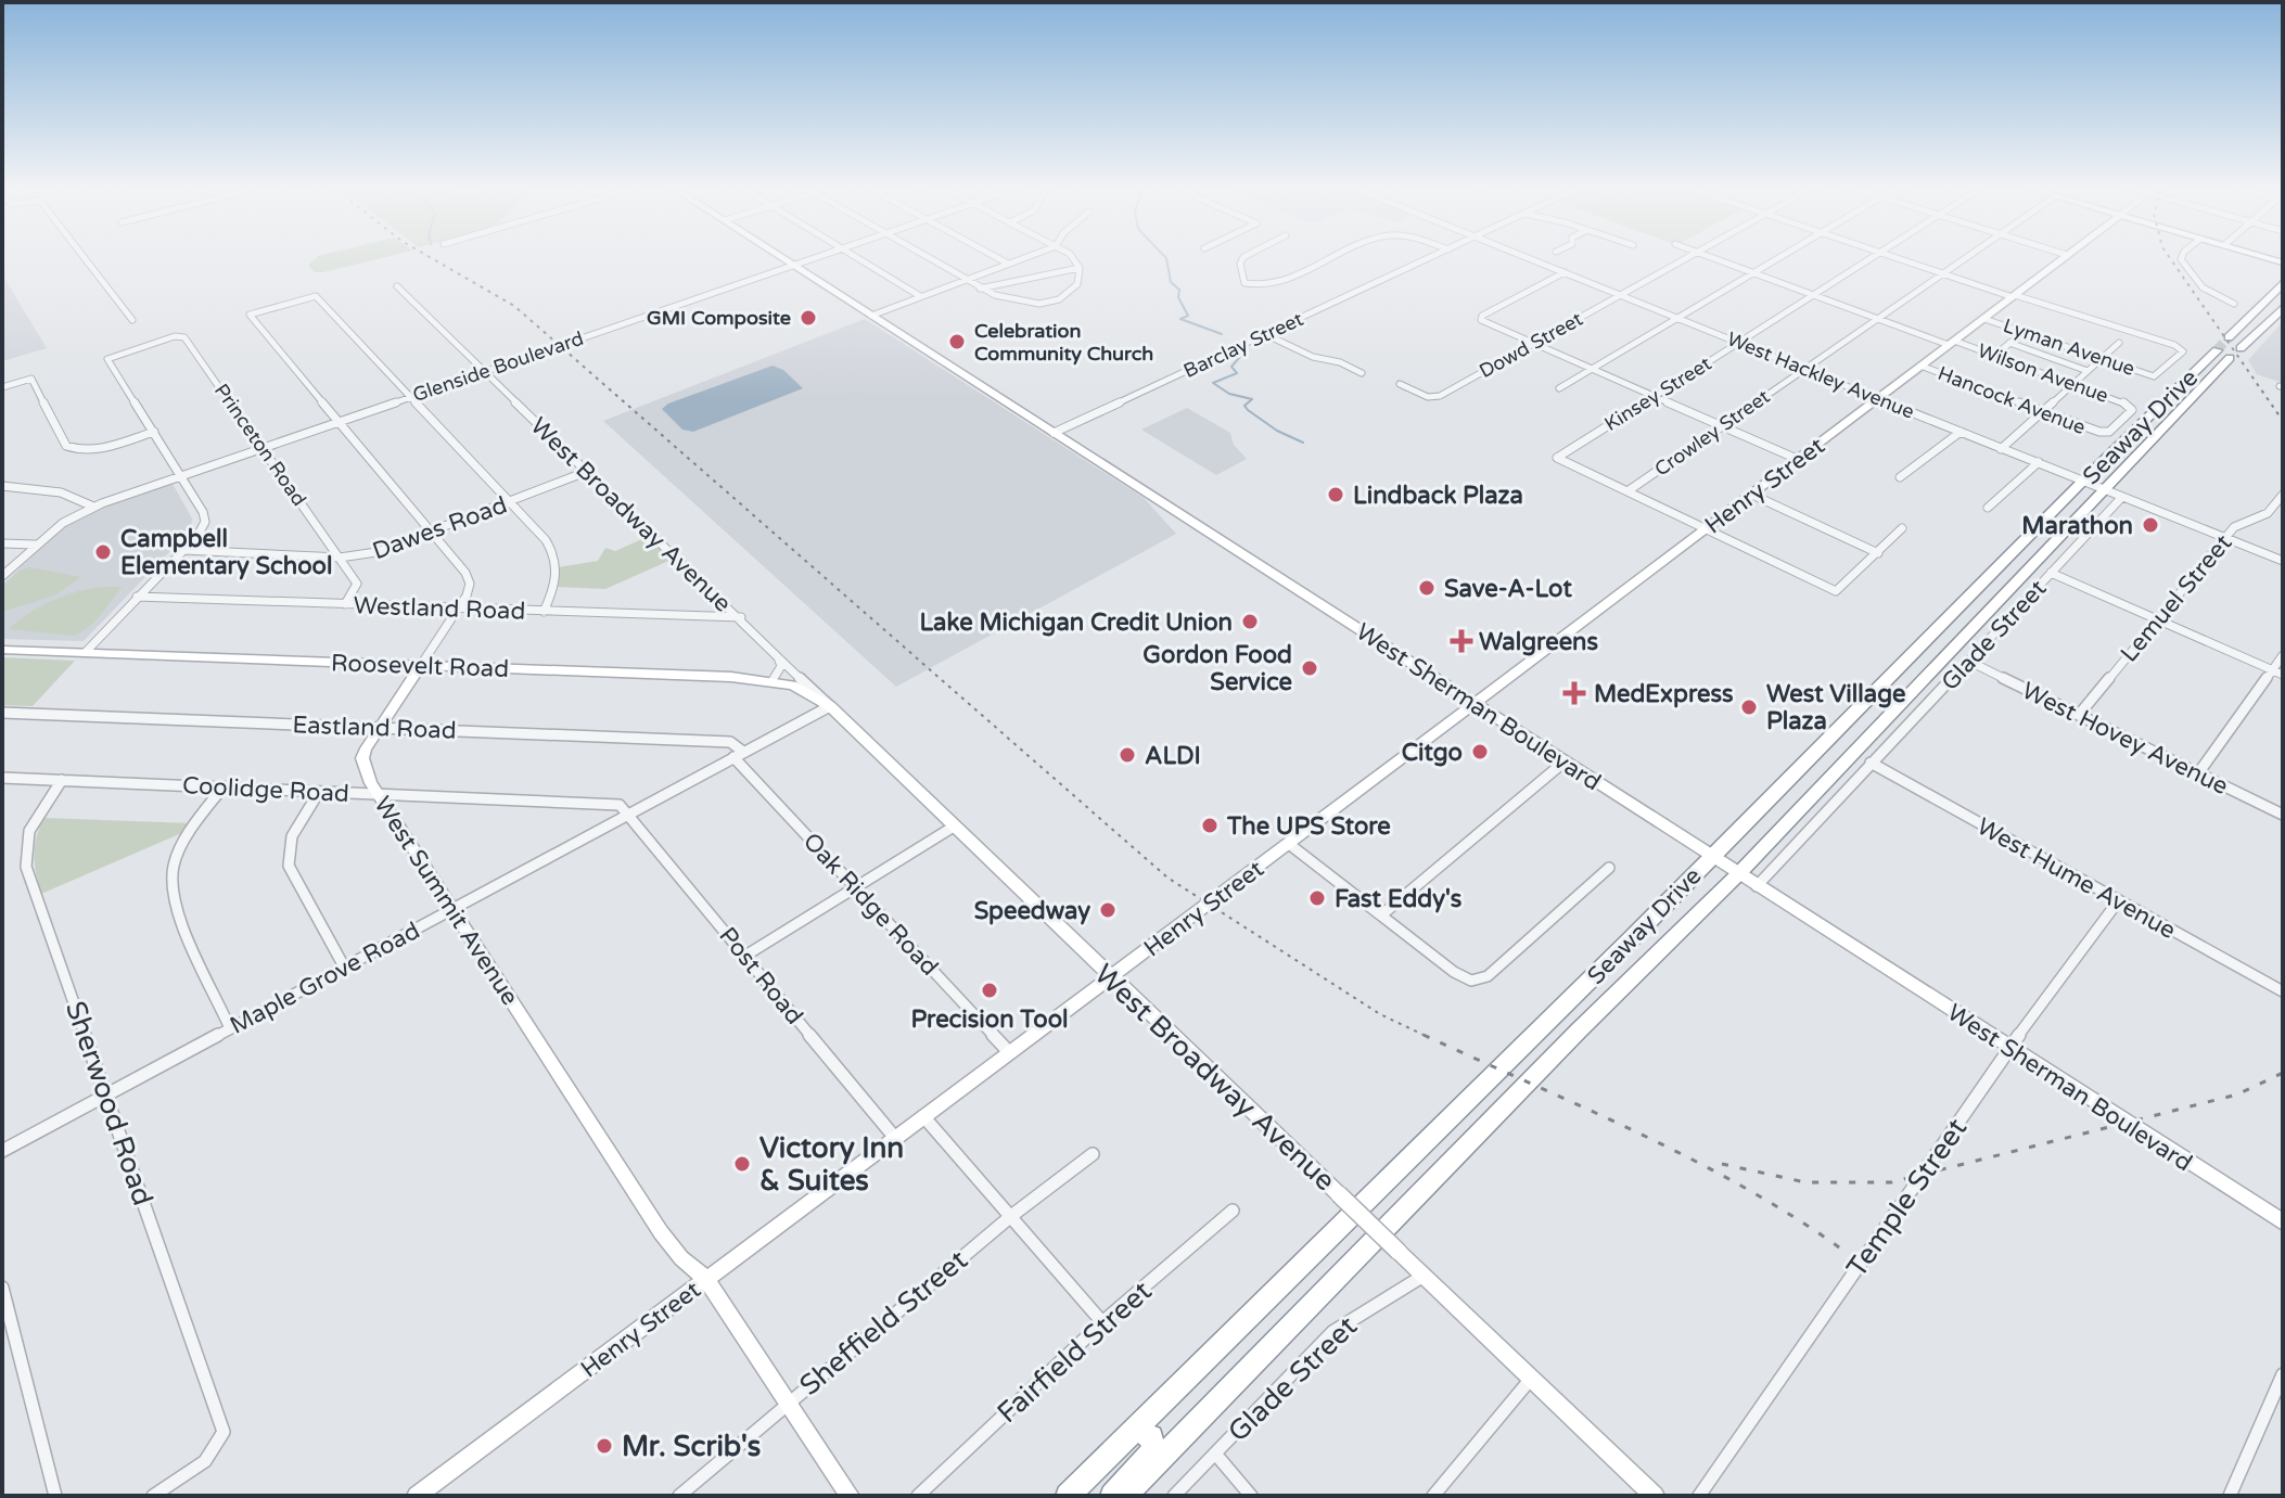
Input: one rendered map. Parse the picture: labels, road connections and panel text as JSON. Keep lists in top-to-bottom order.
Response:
{
  "streets": {
    "highway": ["Seaway Drive"],
    "main road": [
      "Henry Street",
      "West Broadway Avenue",
      "Roosevelt Road",
      "West Sherman Boulevard",
      "West Summit Avenue"
    ],
    "street": [
      "Barclay Street",
      "Dowd Street",
      "Lyman Avenue",
      "Glenside Boulevard",
      "Wilson Avenue",
      "West Hackley Avenue",
      "Kinsey Street",
      "Hancock Avenue",
      "Crowley Street",
      "Princeton Road",
      "Dawes Road",
      "Lemuel Street",
      "Westland Road",
      "Glade Street",
      "Eastland Road",
      "West Hovey Avenue",
      "Coolidge Road",
      "West Hume Avenue",
      "Oak Ridge Road",
      "Post Road",
      "Maple Grove Road",
      "Sherwood Road",
      "Temple Street",
      "Sheffield Street",
      "Fairfield Street"
    ]
  },
  "crossings": [
    ["Barclay Street", "West Sherman Boulevard"],
    ["Dowd Street", "West Hackley Avenue"],
    ["Lyman Avenue", "Henry Street"],
    ["Glenside Boulevard", "Princeton Road"],
    ["Glenside Boulevard", "West Broadway Avenue"],
    ["Glenside Boulevard", "West Sherman Boulevard"],
    ["Glenside Boulevard", "West Summit Avenue"],
    ["Wilson Avenue", "Kinsey Street"],
    ["Wilson Avenue", "Hancock Avenue"],
    ["Wilson Avenue", "Crowley Street"],
    ["Wilson Avenue", "Henry Street"],
    ["West Hackley Avenue", "Kinsey Street"],
    ["West Hackley Avenue", "Seaway Drive"],
    ["West Hackley Avenue", "Crowley Street"],
    ["West Hackley Avenue", "Henry Street"],
    ["West Hackley Avenue", "Lemuel Street"],
    ["West Hackley Avenue", "Glade Street"],
    ["Kinsey Street", "Crowley Street"],
    ["Hancock Avenue", "Henry Street"],
    ["Seaway Drive", "West Sherman Boulevard"],
    ["Princeton Road", "Dawes Road"],
    ["Princeton Road", "Westland Road"],
    ["Henry Street", "West Broadway Avenue"],
    ["Henry Street", "West Sherman Boulevard"],
    ["Henry Street", "West Summit Avenue"],
    ["Henry Street", "Oak Ridge Road"],
    ["Henry Street", "Post Road"],
    ["West Broadway Avenue", "Dawes Road"],
    ["West Broadway Avenue", "Westland Road"],
    ["West Broadway Avenue", "Glade Street"],
    ["West Broadway Avenue", "Roosevelt Road"],
    ["West Broadway Avenue", "Maple Grove Road"],
    ["Dawes Road", "West Summit Avenue"],
    ["Lemuel Street", "West Hovey Avenue"],
    ["Westland Road", "West Summit Avenue"],
    ["Glade Street", "West Sherman Boulevard"],
    ["Glade Street", "West Hovey Avenue"],
    ["Glade Street", "West Hume Avenue"],
    ["Roosevelt Road", "West Summit Avenue"],
    ["Roosevelt Road", "Maple Grove Road"],
    ["West Sherman Boulevard", "Temple Street"],
    ["Eastland Road", "West Summit Avenue"],
    ["Eastland Road", "Oak Ridge Road"],
    ["Eastland Road", "Maple Grove Road"],
    ["Coolidge Road", "West Summit Avenue"],
    ["Coolidge Road", "Post Road"],
    ["Coolidge Road", "Maple Grove Road"],
    ["Coolidge Road", "Sherwood Road"],
    ["West Hume Avenue", "Temple Street"],
    ["West Summit Avenue", "Maple Grove Road"],
    ["West Summit Avenue", "Sheffield Street"],
    ["Oak Ridge Road", "Maple Grove Road"],
    ["Post Road", "Maple Grove Road"],
    ["Maple Grove Road", "Sherwood Road"]
  ],
  "places": {
    "other": [
      "GMI Composite",
      "Celebration Community Church",
      "Lindback Plaza",
      "Marathon",
      "Campbell Elementary School",
      "Save-A-Lot",
      "Lake Michigan Credit Union",
      "Gordon Food Service",
      "West Village Plaza",
      "Citgo",
      "ALDI",
      "The UPS Store",
      "Fast Eddy's",
      "Speedway",
      "Precision Tool",
      "Victory Inn & Suites",
      "Mr. Scrib's"
    ],
    "health": ["Walgreens", "MedExpress"]
  }
}
